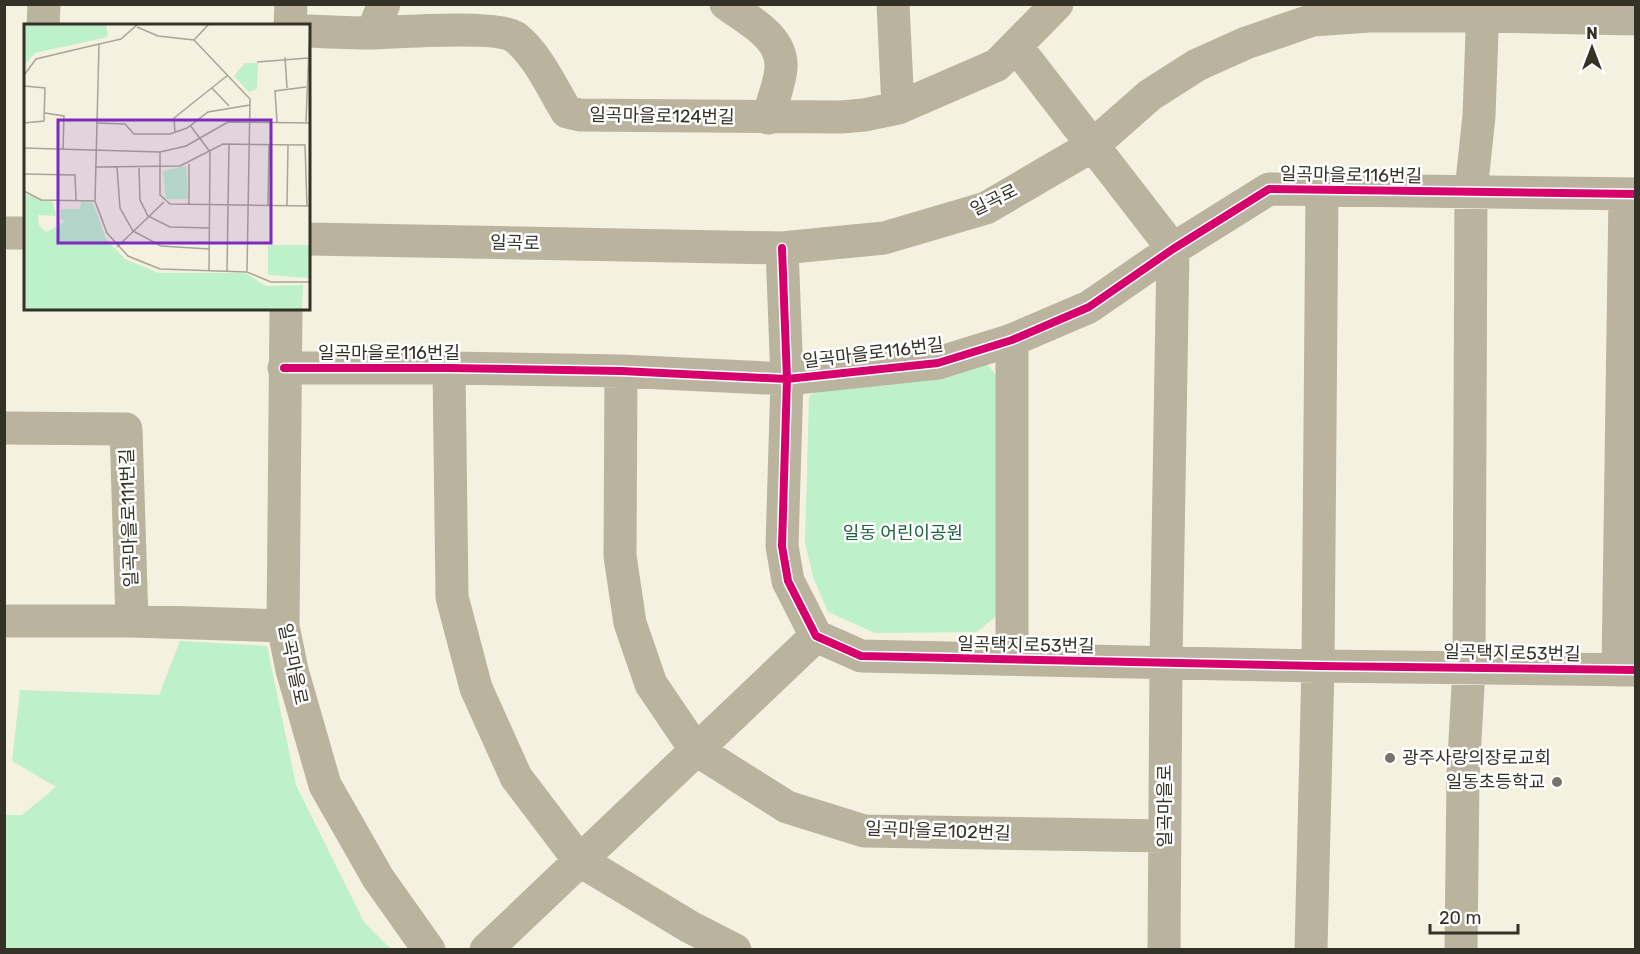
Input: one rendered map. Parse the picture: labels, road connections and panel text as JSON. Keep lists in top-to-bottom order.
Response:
{
  "streets": {
    "street": [
      "일곡마을로124번길",
      "일곡마을로116번길",
      "일곡로",
      "일곡마을로111번길",
      "일곡택지로53번길",
      "일곡마을로",
      "일곡마을로102번길"
    ]
  },
  "crossings": [
    ["일곡마을로116번길", "일곡택지로53번길"],
    ["일곡마을로116번길", "일곡마을로"],
    ["일곡마을로116번길", "일곡마을로102번길"],
    ["일곡택지로53번길", "일곡마을로"],
    ["일곡마을로", "일곡마을로102번길"]
  ],
  "parks": ["일동 어린이공원"],
  "places": ["광주사랑의장로교회", "일동초등학교"],
  "scale_bar": "20 m",
  "north": "top"
}
